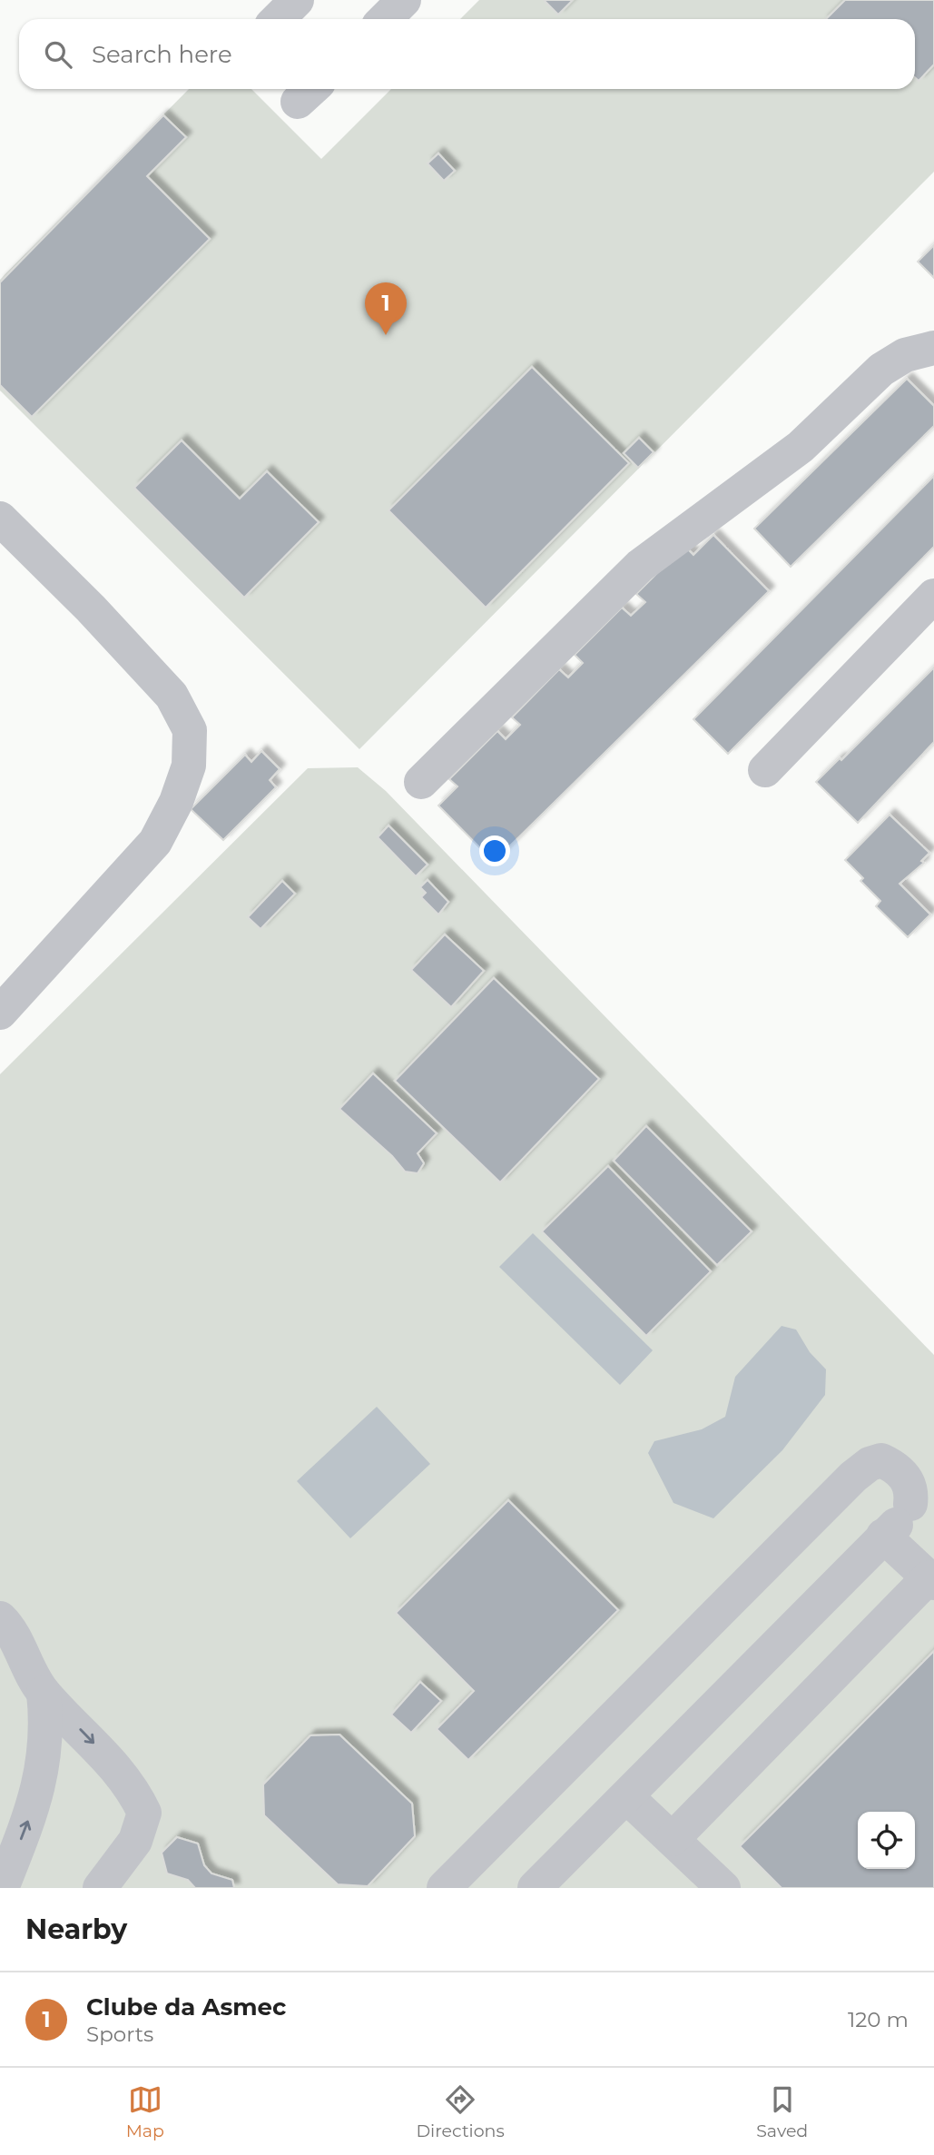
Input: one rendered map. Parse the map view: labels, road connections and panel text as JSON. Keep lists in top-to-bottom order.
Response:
{
  "page": {
    "search": "Search here",
    "pins": "1",
    "heading": "Nearby",
    "list": [
      {
        "mark": "1",
        "name": "Clube da Asmec",
        "note": "Sports",
        "value": "120 m"
      }
    ],
    "nav": ["Map", "Directions", "Saved"]
  }
}
